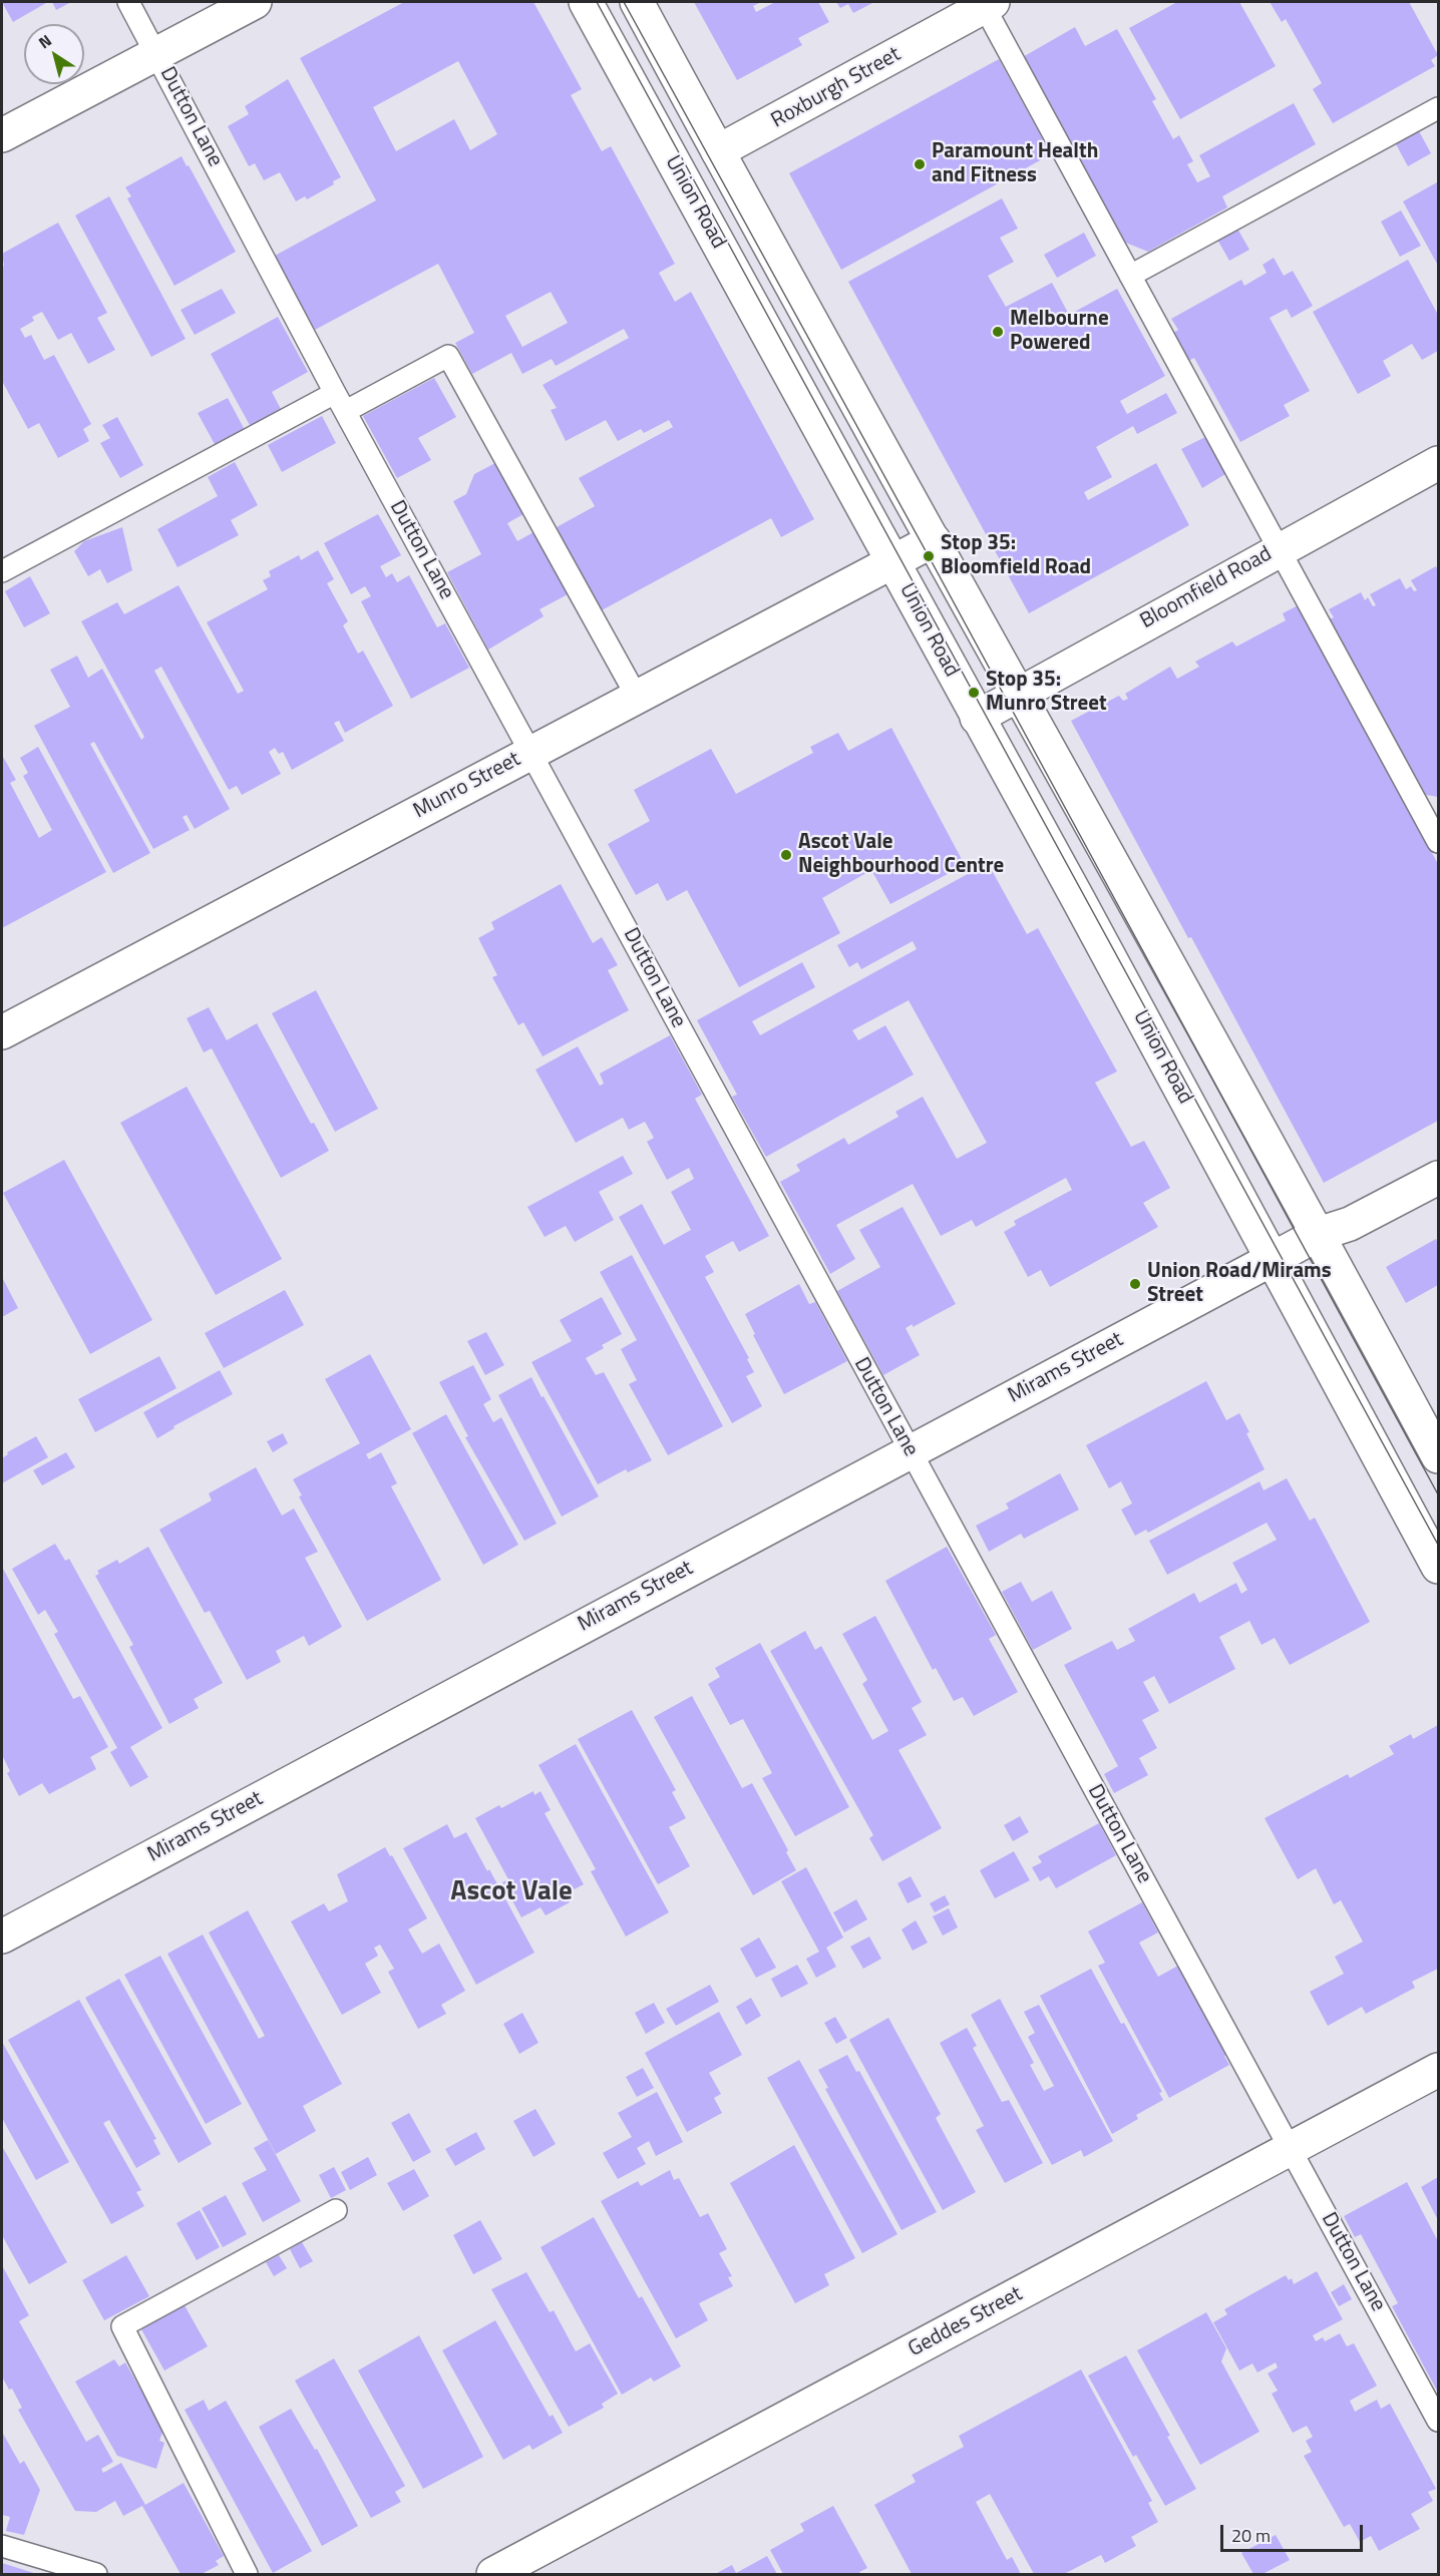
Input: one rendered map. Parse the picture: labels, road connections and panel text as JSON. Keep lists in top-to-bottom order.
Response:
{
  "streets": {
    "street": [
      "Roxburgh Street",
      "Union Road",
      "Bloomfield Road",
      "Munro Street",
      "Mirams Street",
      "Geddes Street"
    ],
    "lane": ["Dutton Lane"]
  },
  "crossings": [
    ["Roxburgh Street", "Union Road"],
    ["Dutton Lane", "Munro Street"],
    ["Dutton Lane", "Mirams Street"],
    ["Dutton Lane", "Geddes Street"],
    ["Union Road", "Bloomfield Road"],
    ["Union Road", "Munro Street"],
    ["Union Road", "Mirams Street"]
  ],
  "districts": ["Ascot Vale"],
  "places": [
    "Paramount Health and Fitness",
    "Melbourne Powered",
    "Stop 35: Bloomfield Road",
    "Stop 35: Munro Street",
    "Ascot Vale Neighbourhood Centre",
    "Union Road/Mirams Street"
  ],
  "scale_bar": "20 m",
  "north": "top left"
}
